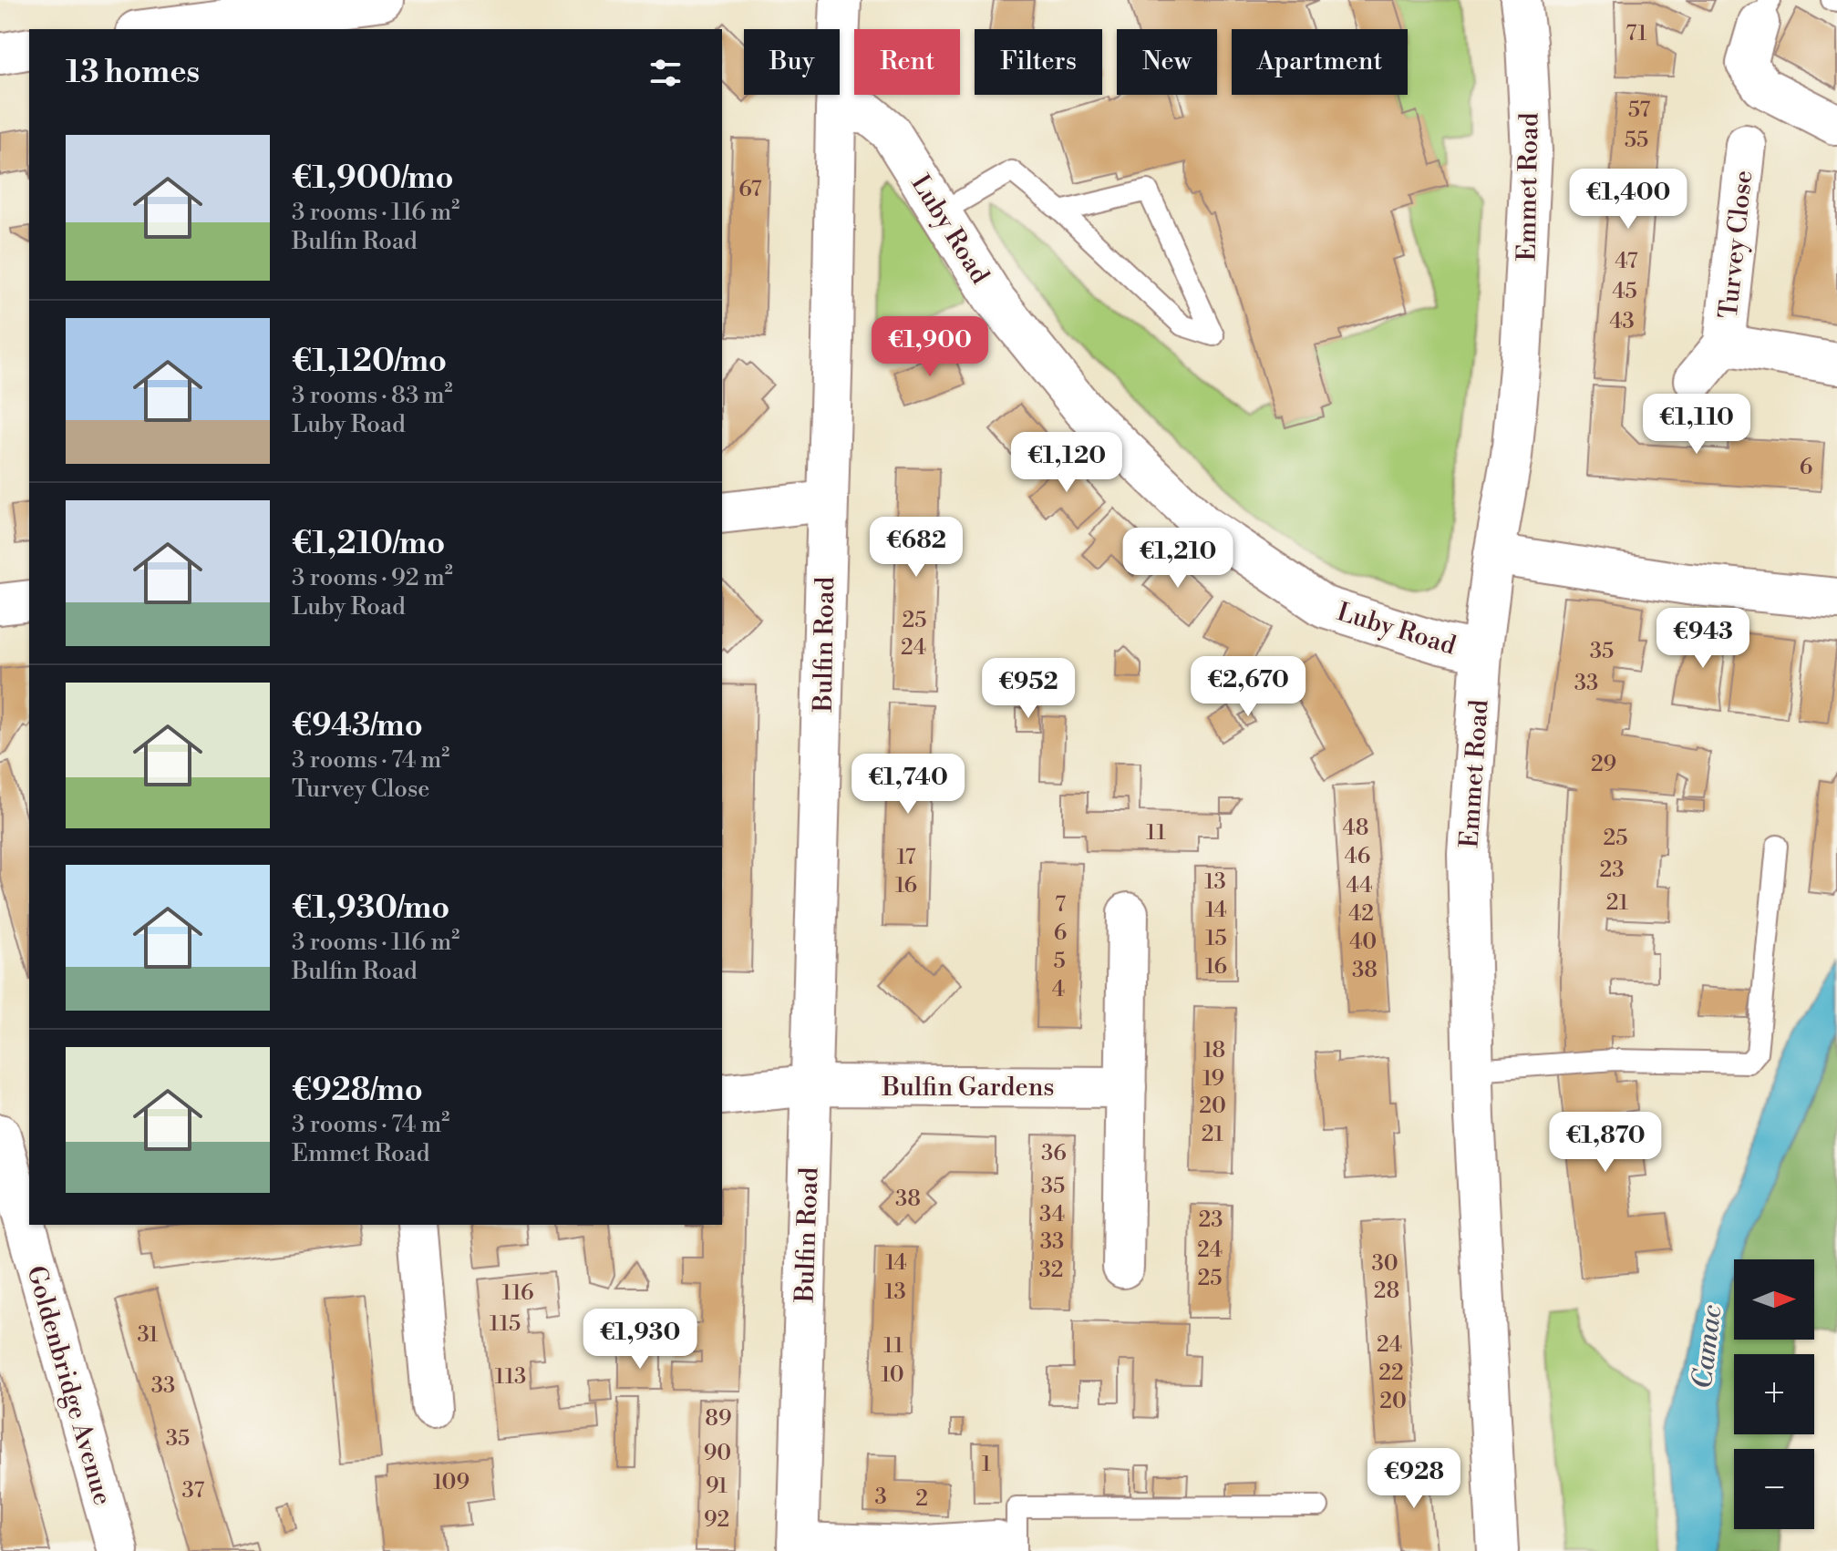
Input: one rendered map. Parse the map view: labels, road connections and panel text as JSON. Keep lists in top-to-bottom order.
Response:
{
  "streets": {
    "street": [
      "Emmet Road",
      "Luby Road",
      "Turvey Close",
      "Bulfin Road",
      "Bulfin Gardens",
      "Goldenbridge Avenue"
    ]
  },
  "crossings": [
    ["Emmet Road", "Luby Road"],
    ["Luby Road", "Bulfin Road"],
    ["Bulfin Road", "Bulfin Gardens"]
  ],
  "water": ["Camac"],
  "house_numbers": [
    "71",
    "57",
    "55",
    "67",
    "47",
    "45",
    "43",
    "6",
    "25",
    "24",
    "35",
    "33",
    "29",
    "48",
    "11",
    "25",
    "46",
    "17",
    "23",
    "13",
    "16",
    "44",
    "21",
    "7",
    "14",
    "42",
    "6",
    "15",
    "40",
    "5",
    "16",
    "38",
    "4",
    "18",
    "19",
    "20",
    "21",
    "36",
    "35",
    "38",
    "34",
    "23",
    "33",
    "24",
    "14",
    "30",
    "32",
    "25",
    "28",
    "13",
    "116",
    "115",
    "31",
    "24",
    "11",
    "22",
    "10",
    "113",
    "33",
    "20",
    "89",
    "35",
    "90",
    "1",
    "109",
    "91",
    "37",
    "3",
    "2",
    "92"
  ],
  "north": "right",
  "page": {
    "chip": [
      "Buy",
      "Rent",
      "Filters",
      "New",
      "Apartment"
    ],
    "heading": "13 homes",
    "list": [
      {
        "name": "€1,900/mo",
        "note": "3 rooms · 116 m² · Bulfin Road"
      },
      {
        "name": "€1,120/mo",
        "note": "3 rooms · 83 m² · Luby Road"
      },
      {
        "name": "€1,210/mo",
        "note": "3 rooms · 92 m² · Luby Road"
      },
      {
        "name": "€943/mo",
        "note": "3 rooms · 74 m² · Turvey Close"
      },
      {
        "name": "€1,930/mo",
        "note": "3 rooms · 116 m² · Bulfin Road"
      },
      {
        "name": "€928/mo",
        "note": "3 rooms · 74 m² · Emmet Road"
      }
    ],
    "price": [
      "€1,400",
      "€1,900",
      "€1,110",
      "€1,120",
      "€682",
      "€1,210",
      "€943",
      "€2,670",
      "€952",
      "€1,740",
      "€1,870",
      "€1,930",
      "€928"
    ],
    "map_buttons": ["+", "−"]
  }
}
